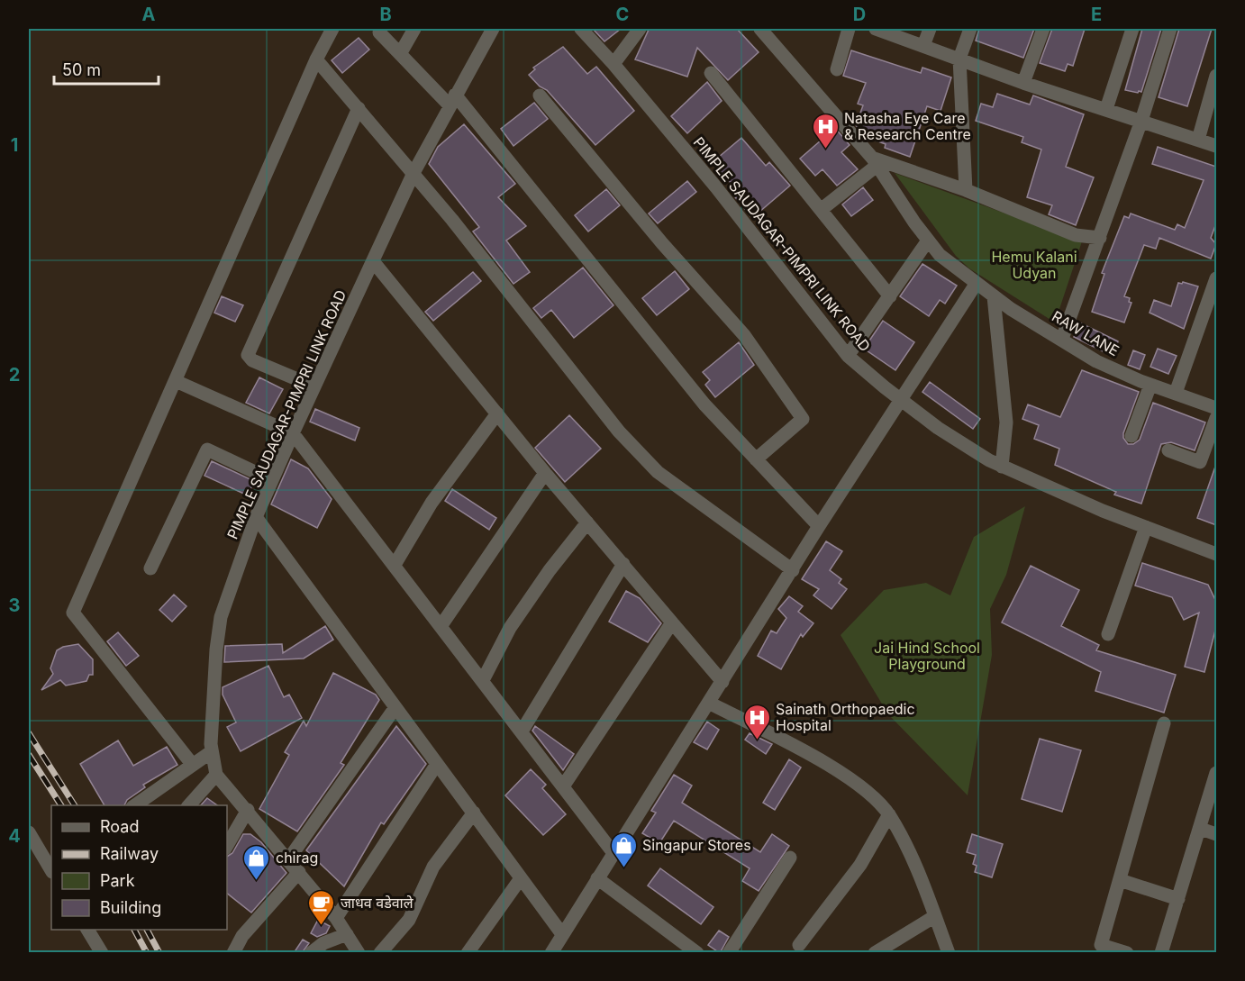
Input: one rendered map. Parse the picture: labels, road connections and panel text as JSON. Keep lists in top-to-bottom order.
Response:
{
  "streets": {
    "street": ["PIMPLE SAUDAGAR-PIMPRI LINK ROAD", "RAW LANE"]
  },
  "parks": ["Hemu Kalani Udyan", "Jai Hind School Playground"],
  "places": {
    "hospital": ["Natasha Eye Care & Research Centre", "Sainath Orthopaedic Hospital"],
    "shop": ["Singapur Stores", "chirag"],
    "cafe": ["जाधव वडेवाले"]
  },
  "legend": [
    "Road",
    "Railway",
    "Park",
    "Building"
  ],
  "scale_bar": "50 m",
  "grid": {
    "columns": [
      "A",
      "B",
      "C",
      "D",
      "E"
    ],
    "rows": [
      "1",
      "2",
      "3",
      "4"
    ]
  }
}
